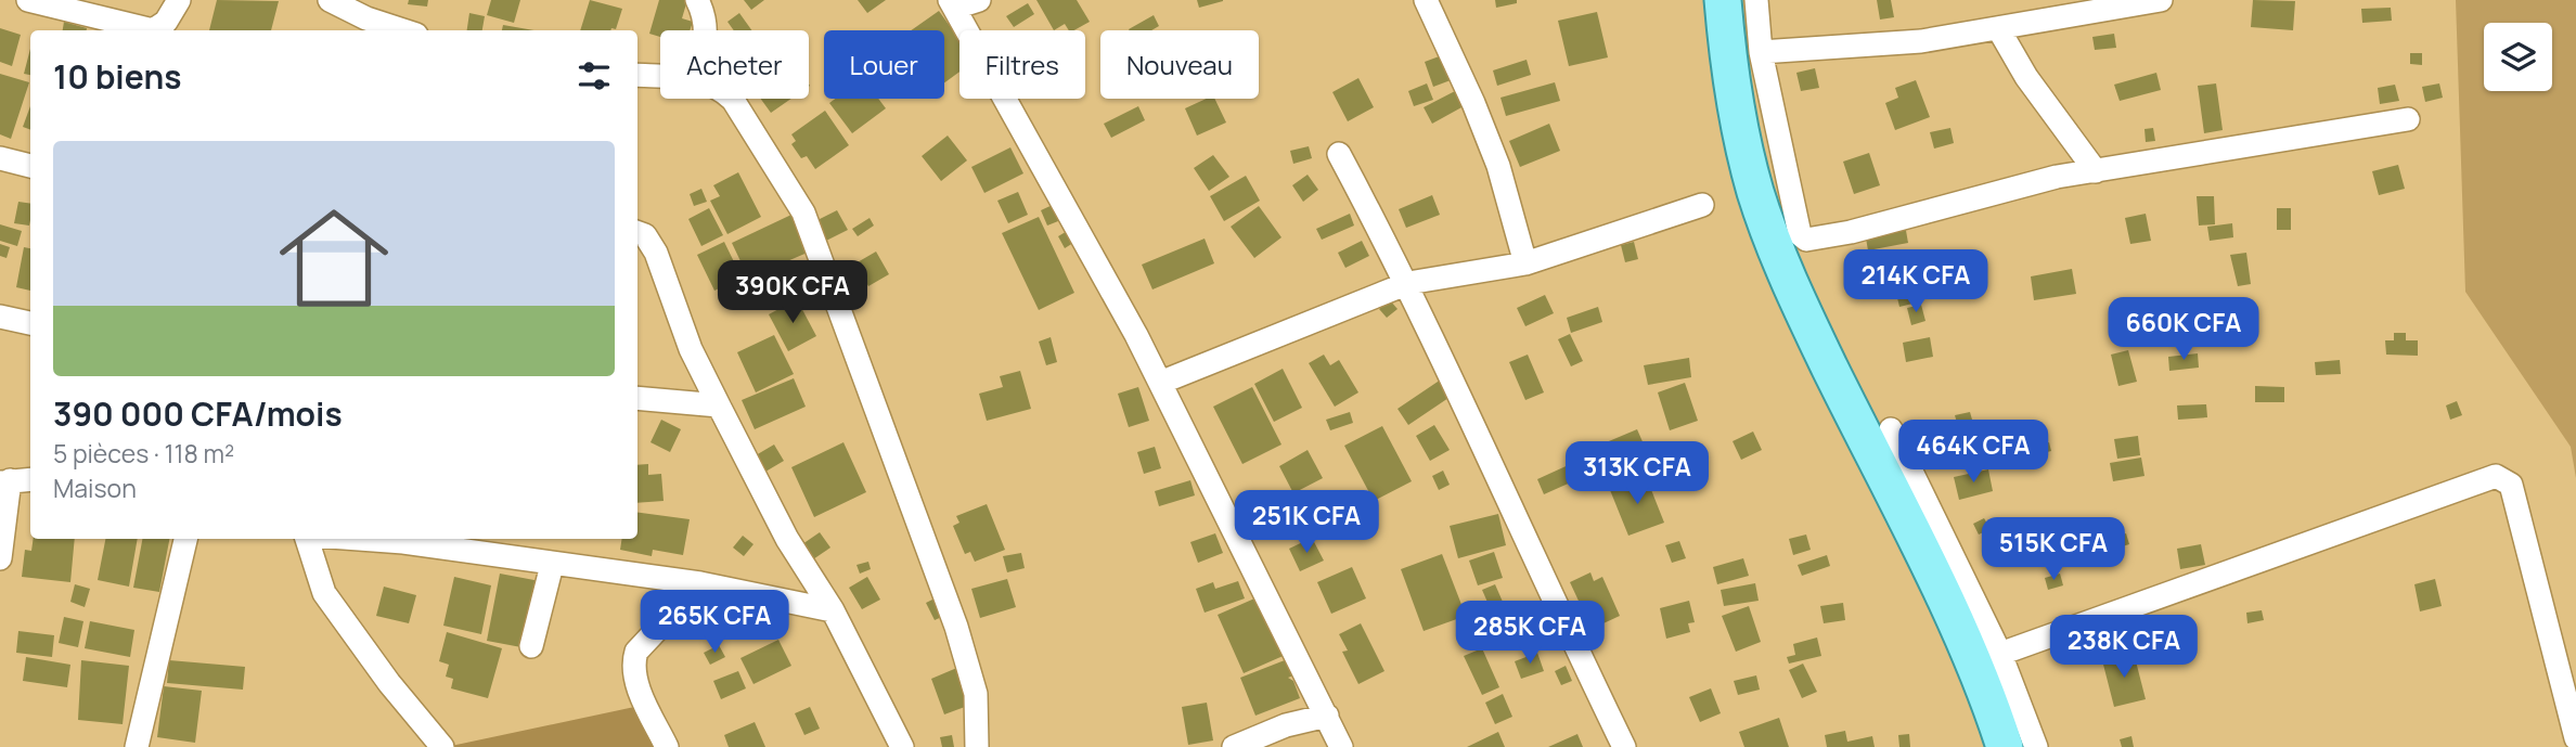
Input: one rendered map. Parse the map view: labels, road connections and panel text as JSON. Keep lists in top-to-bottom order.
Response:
{
  "page": {
    "chip": [
      "Acheter",
      "Louer",
      "Filtres",
      "Nouveau"
    ],
    "heading": "10 biens",
    "list": [
      {
        "name": "390 000 CFA/mois",
        "note": "5 pièces · 118 m² · Maison"
      }
    ],
    "price": [
      "214K CFA",
      "390K CFA",
      "660K CFA",
      "464K CFA",
      "313K CFA",
      "251K CFA",
      "515K CFA",
      "265K CFA",
      "285K CFA",
      "238K CFA"
    ]
  }
}
